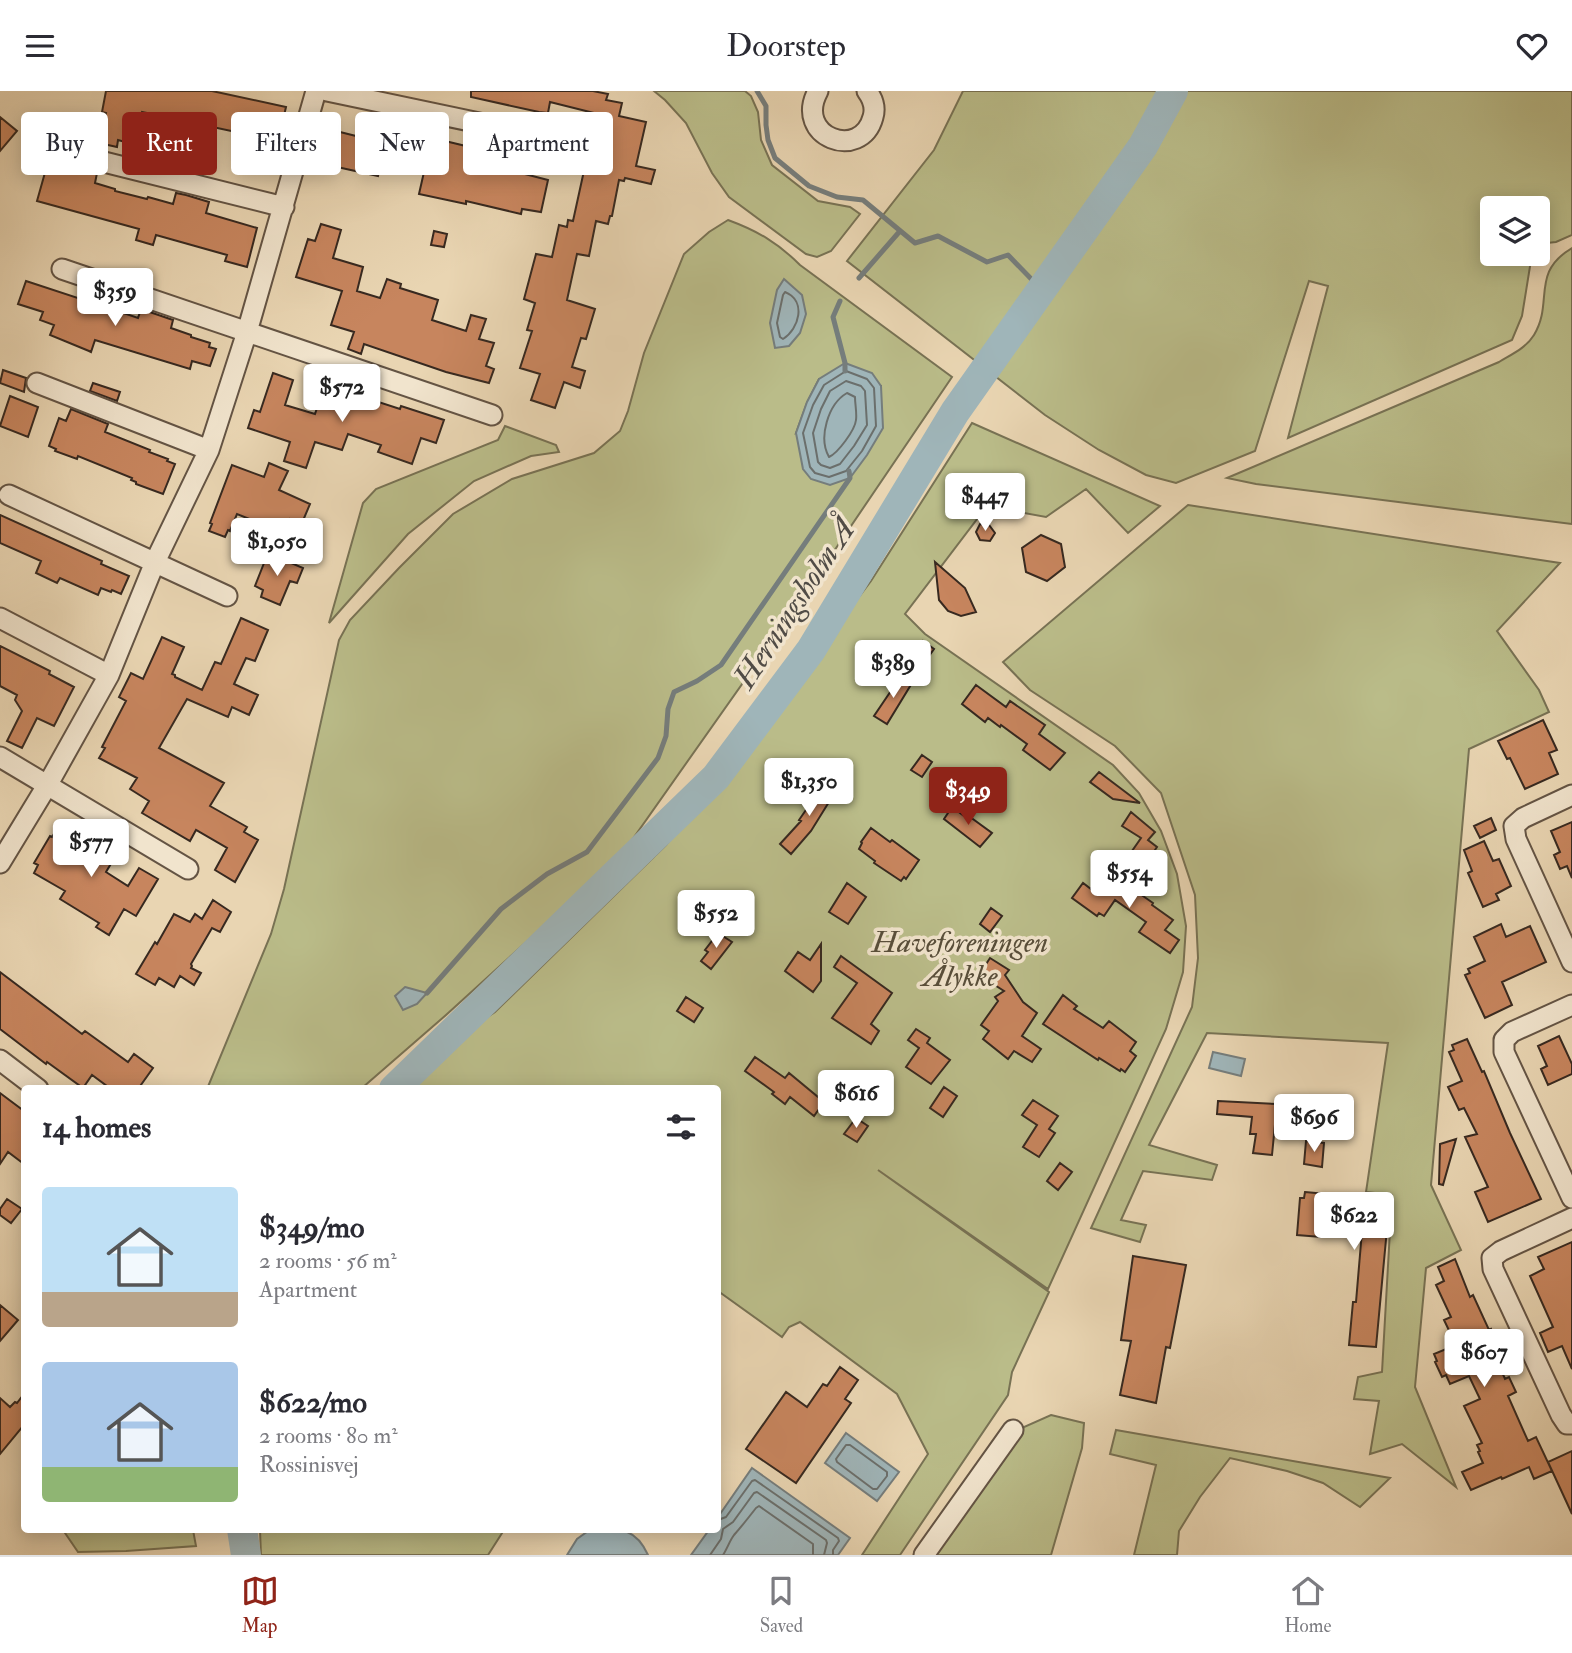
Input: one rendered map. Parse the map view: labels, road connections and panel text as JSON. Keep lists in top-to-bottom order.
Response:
{
  "water": ["Herningsholm Å"],
  "parks": ["Haveforeningen Ålykke"],
  "page": {
    "header": "Doorstep",
    "chip": [
      "Buy",
      "Rent",
      "Filters",
      "New",
      "Apartment"
    ],
    "price": [
      "$359",
      "$572",
      "$447",
      "$1,050",
      "$389",
      "$1,350",
      "$349",
      "$577",
      "$554",
      "$552",
      "$616",
      "$696",
      "$622",
      "$607"
    ],
    "heading": "14 homes",
    "list": [
      {
        "name": "$349/mo",
        "note": "2 rooms · 56 m² · Apartment"
      },
      {
        "name": "$622/mo",
        "note": "2 rooms · 80 m² · Rossinisvej"
      }
    ],
    "tabs": ["Map", "Saved", "Home"]
  }
}
